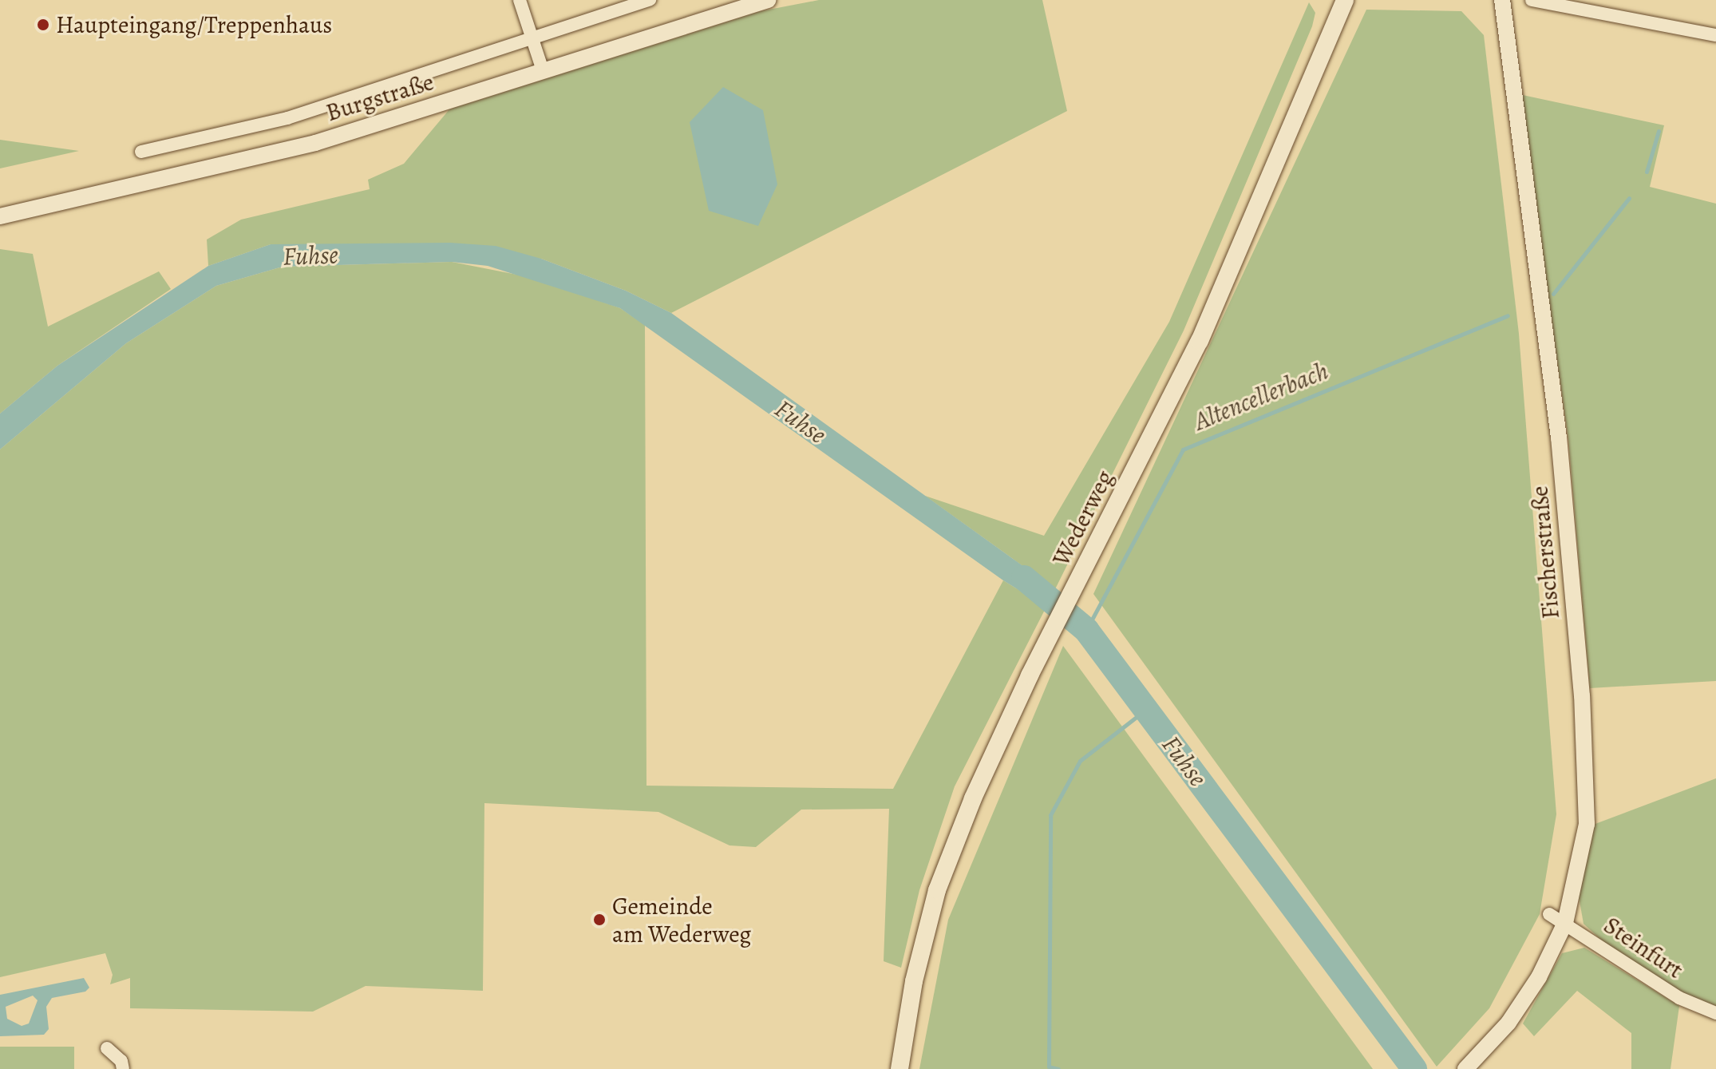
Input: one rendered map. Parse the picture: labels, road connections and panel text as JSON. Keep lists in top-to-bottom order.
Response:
{
  "streets": {
    "main road": ["Wederweg"],
    "street": ["Burgstraße", "Fischerstraße", "Steinfurt"]
  },
  "crossings": [
    ["Fischerstraße", "Steinfurt"]
  ],
  "water": ["Fuhse", "Altencellerbach"],
  "places": ["Haupteingang/Treppenhaus", "Gemeinde am Wederweg"]
}
